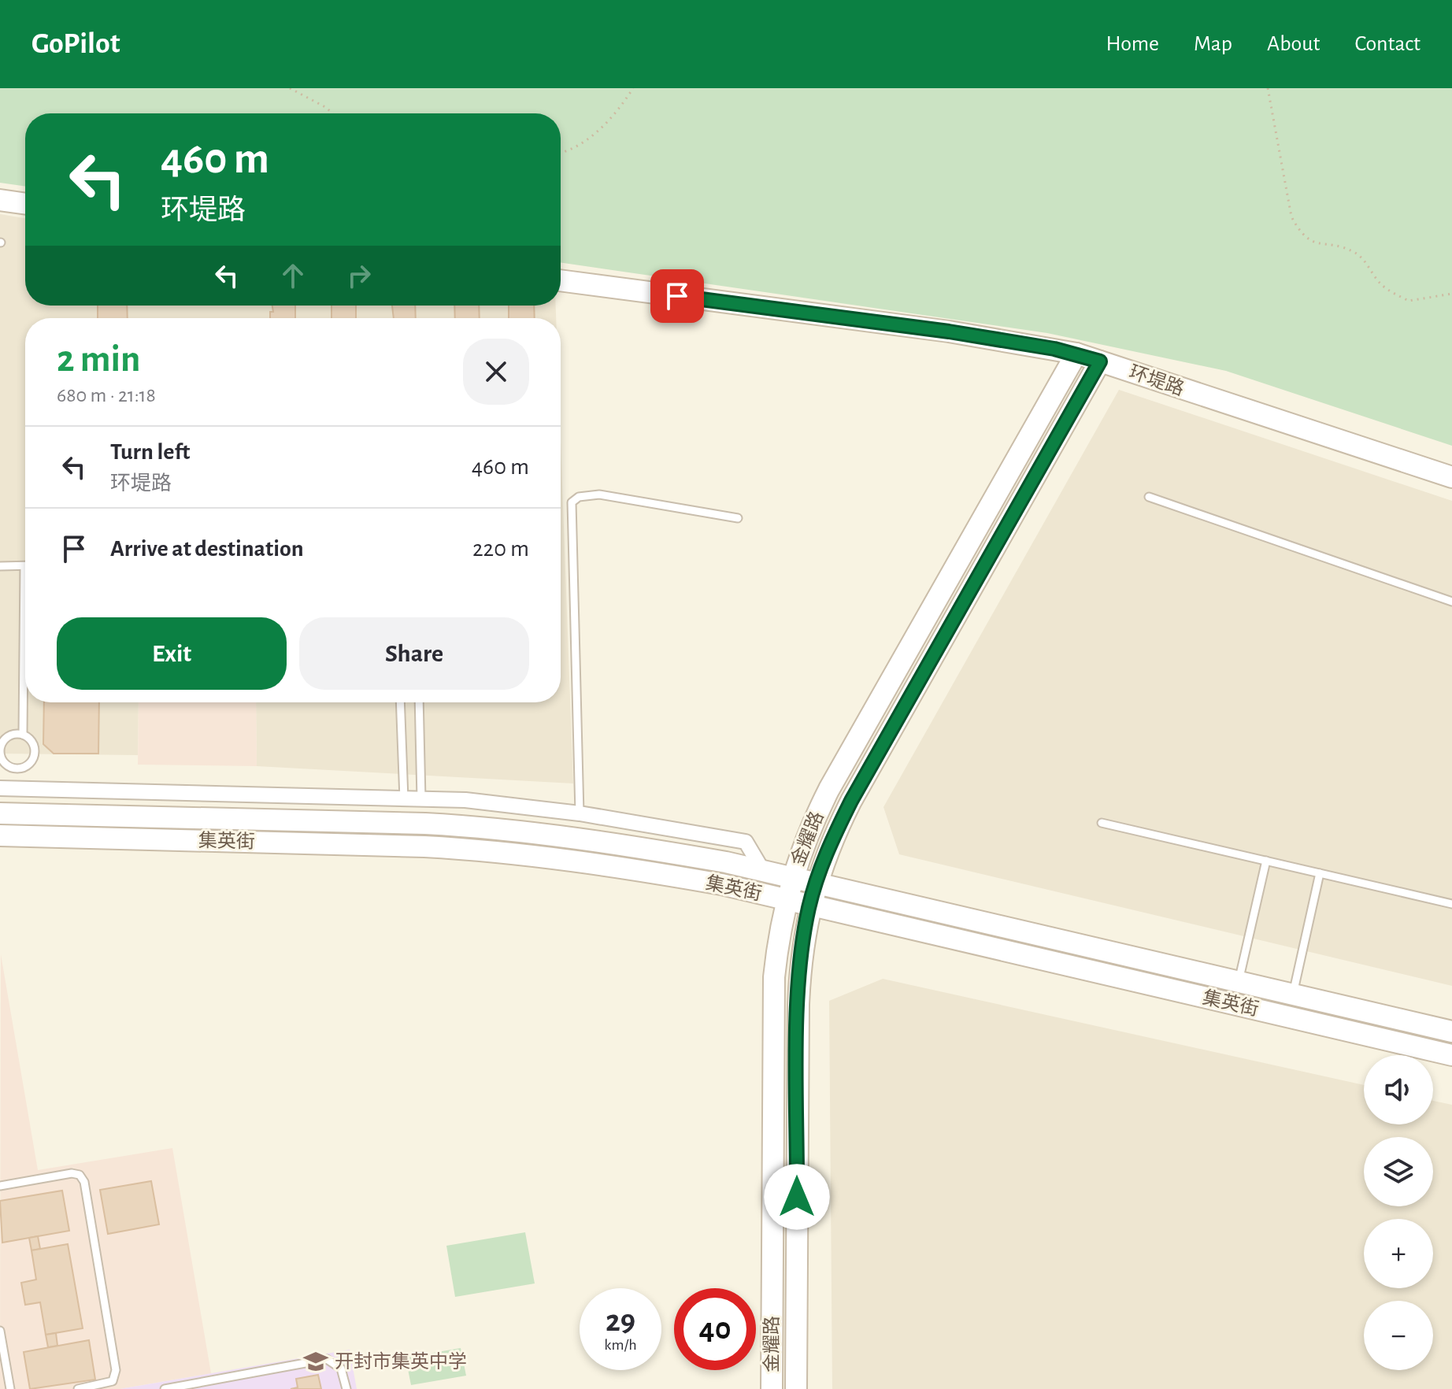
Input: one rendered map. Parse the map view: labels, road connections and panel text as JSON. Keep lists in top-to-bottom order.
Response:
{
  "streets": {
    "street": ["环堤路", "金耀路", "集英街"]
  },
  "crossings": [
    ["环堤路", "金耀路"],
    ["金耀路", "集英街"]
  ],
  "places": {
    "school or university": ["开封市集英中学"]
  },
  "page": {
    "header": "GoPilot",
    "nav": [
      "Home",
      "Map",
      "About",
      "Contact"
    ],
    "turn": ["460 m", "环堤路"],
    "heading": ["2 min", "680 m · 21:18"],
    "list": [
      {
        "name": "Turn left",
        "note": "环堤路",
        "value": "460 m"
      },
      {
        "name": "Arrive at destination",
        "value": "220 m"
      }
    ],
    "buttons": ["Exit", "Share"],
    "map_buttons": ["+", "−"],
    "speed": "29 km/h",
    "limit": "40"
  }
}
